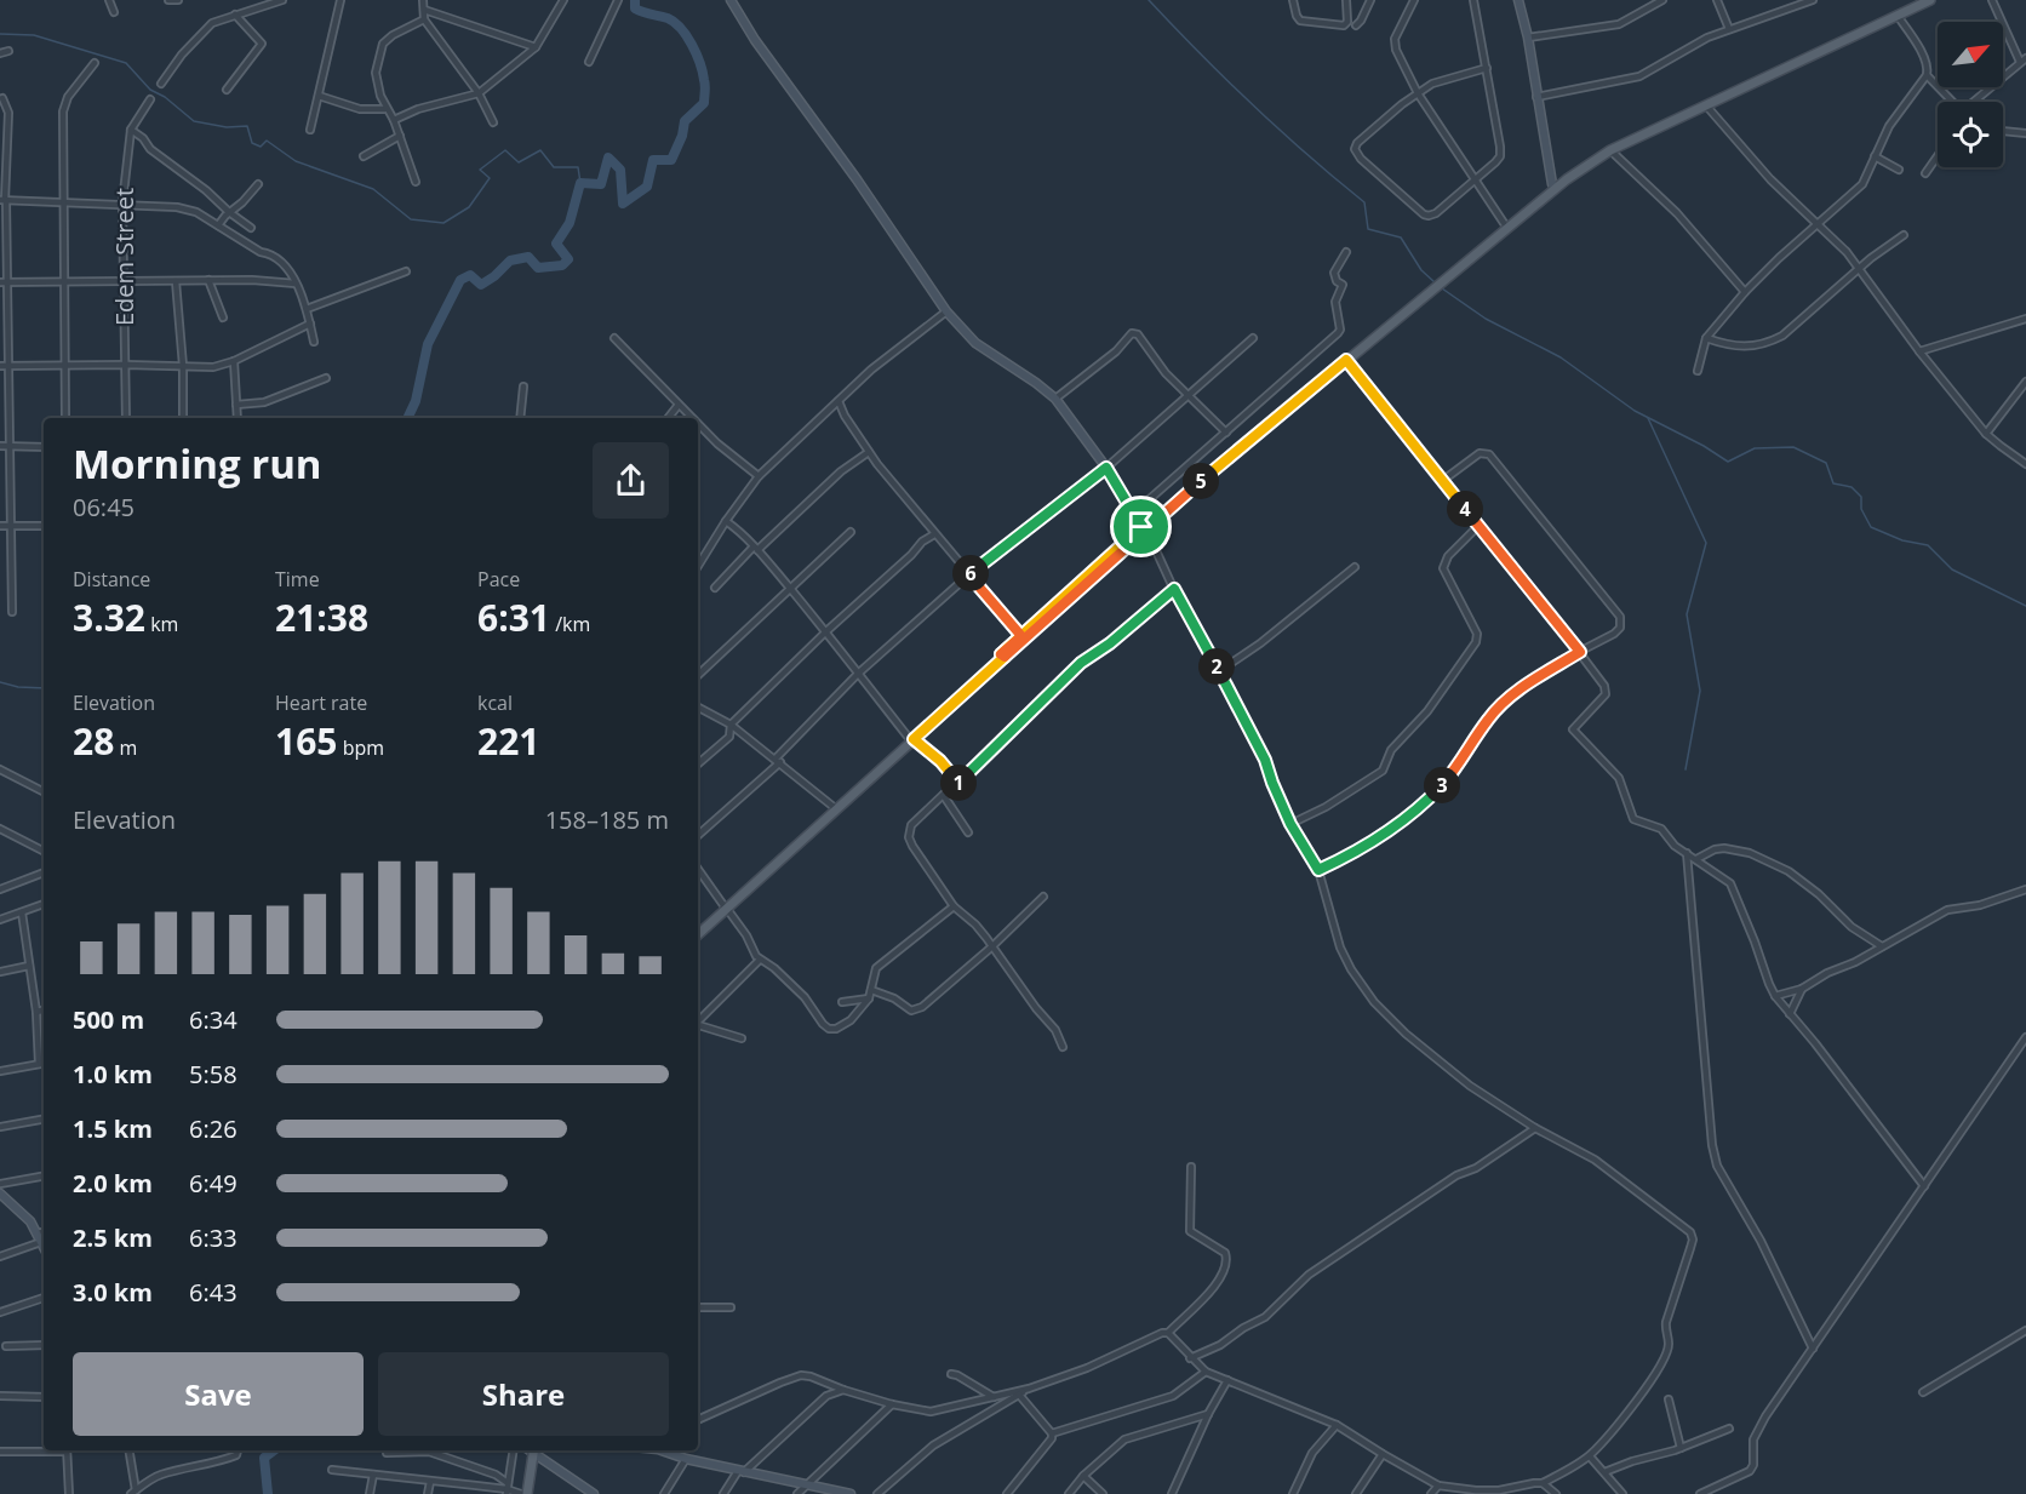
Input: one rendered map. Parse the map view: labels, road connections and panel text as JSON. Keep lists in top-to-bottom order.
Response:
{
  "streets": {
    "street": ["Edem Street"]
  },
  "north": "top right",
  "page": {
    "heading": ["Morning run", "06:45"],
    "pins": [
      "5",
      "4",
      "6",
      "2",
      "1",
      "3"
    ],
    "stats": [
      ["Distance", "3.32 km"],
      ["Time", "21:38"],
      ["Pace", "6:31 /km"],
      ["Elevation", "28 m"],
      ["Heart rate", "165 bpm"],
      ["kcal", "221"]
    ],
    "chart": ["Elevation", "158–185 m"],
    "list": [
      {
        "name": "500 m",
        "note": "6:34"
      },
      {
        "name": "1.0 km",
        "note": "5:58"
      },
      {
        "name": "1.5 km",
        "note": "6:26"
      },
      {
        "name": "2.0 km",
        "note": "6:49"
      },
      {
        "name": "2.5 km",
        "note": "6:33"
      },
      {
        "name": "3.0 km",
        "note": "6:43"
      }
    ],
    "buttons": ["Save", "Share"]
  }
}
